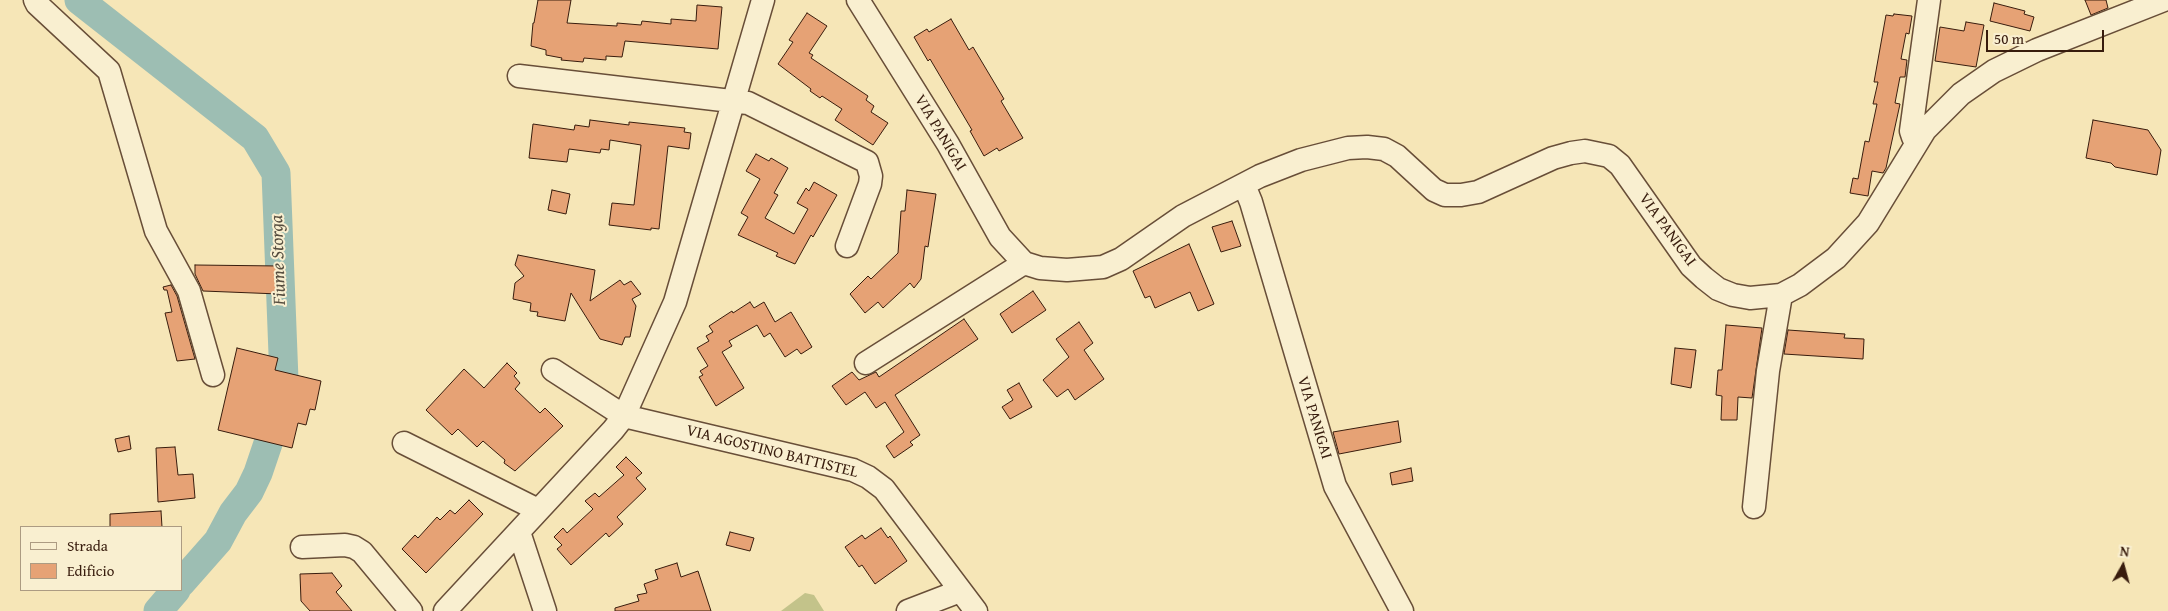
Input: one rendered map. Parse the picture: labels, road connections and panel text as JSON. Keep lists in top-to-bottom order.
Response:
{
  "streets": {
    "street": ["VIA PANIGAI", "VIA AGOSTINO BATTISTEL"]
  },
  "water": ["Fiume Storga"],
  "legend": ["Strada", "Edificio"],
  "scale_bar": "50 m",
  "north": "top"
}
